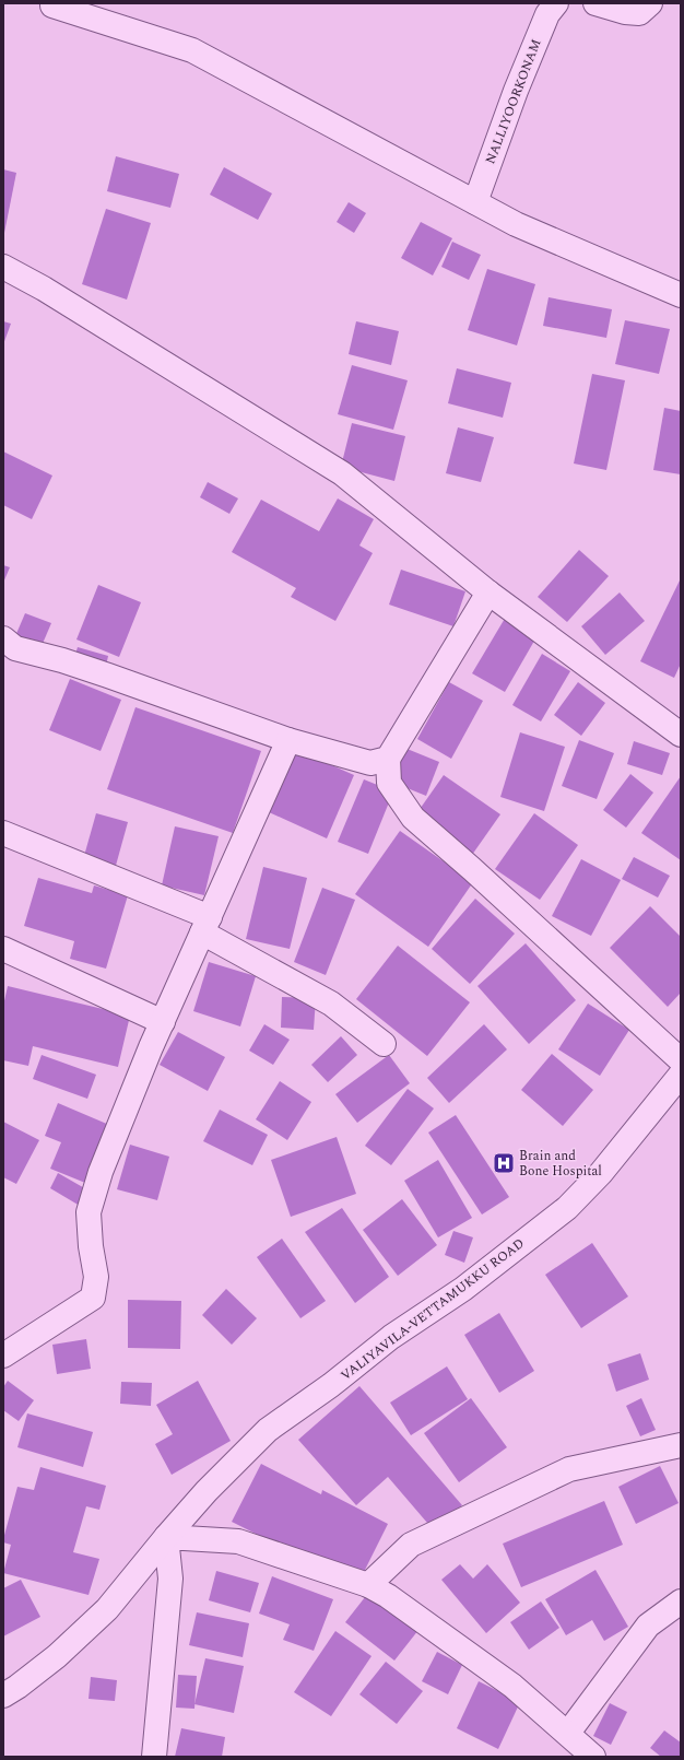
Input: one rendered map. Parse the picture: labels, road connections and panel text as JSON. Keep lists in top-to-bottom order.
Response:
{
  "streets": {
    "street": ["NALLIYOORKONAM", "VALIYAVILA-VETTAMUKKU ROAD"]
  },
  "places": {
    "hospital": ["Brain and Bone Hospital"]
  }
}
